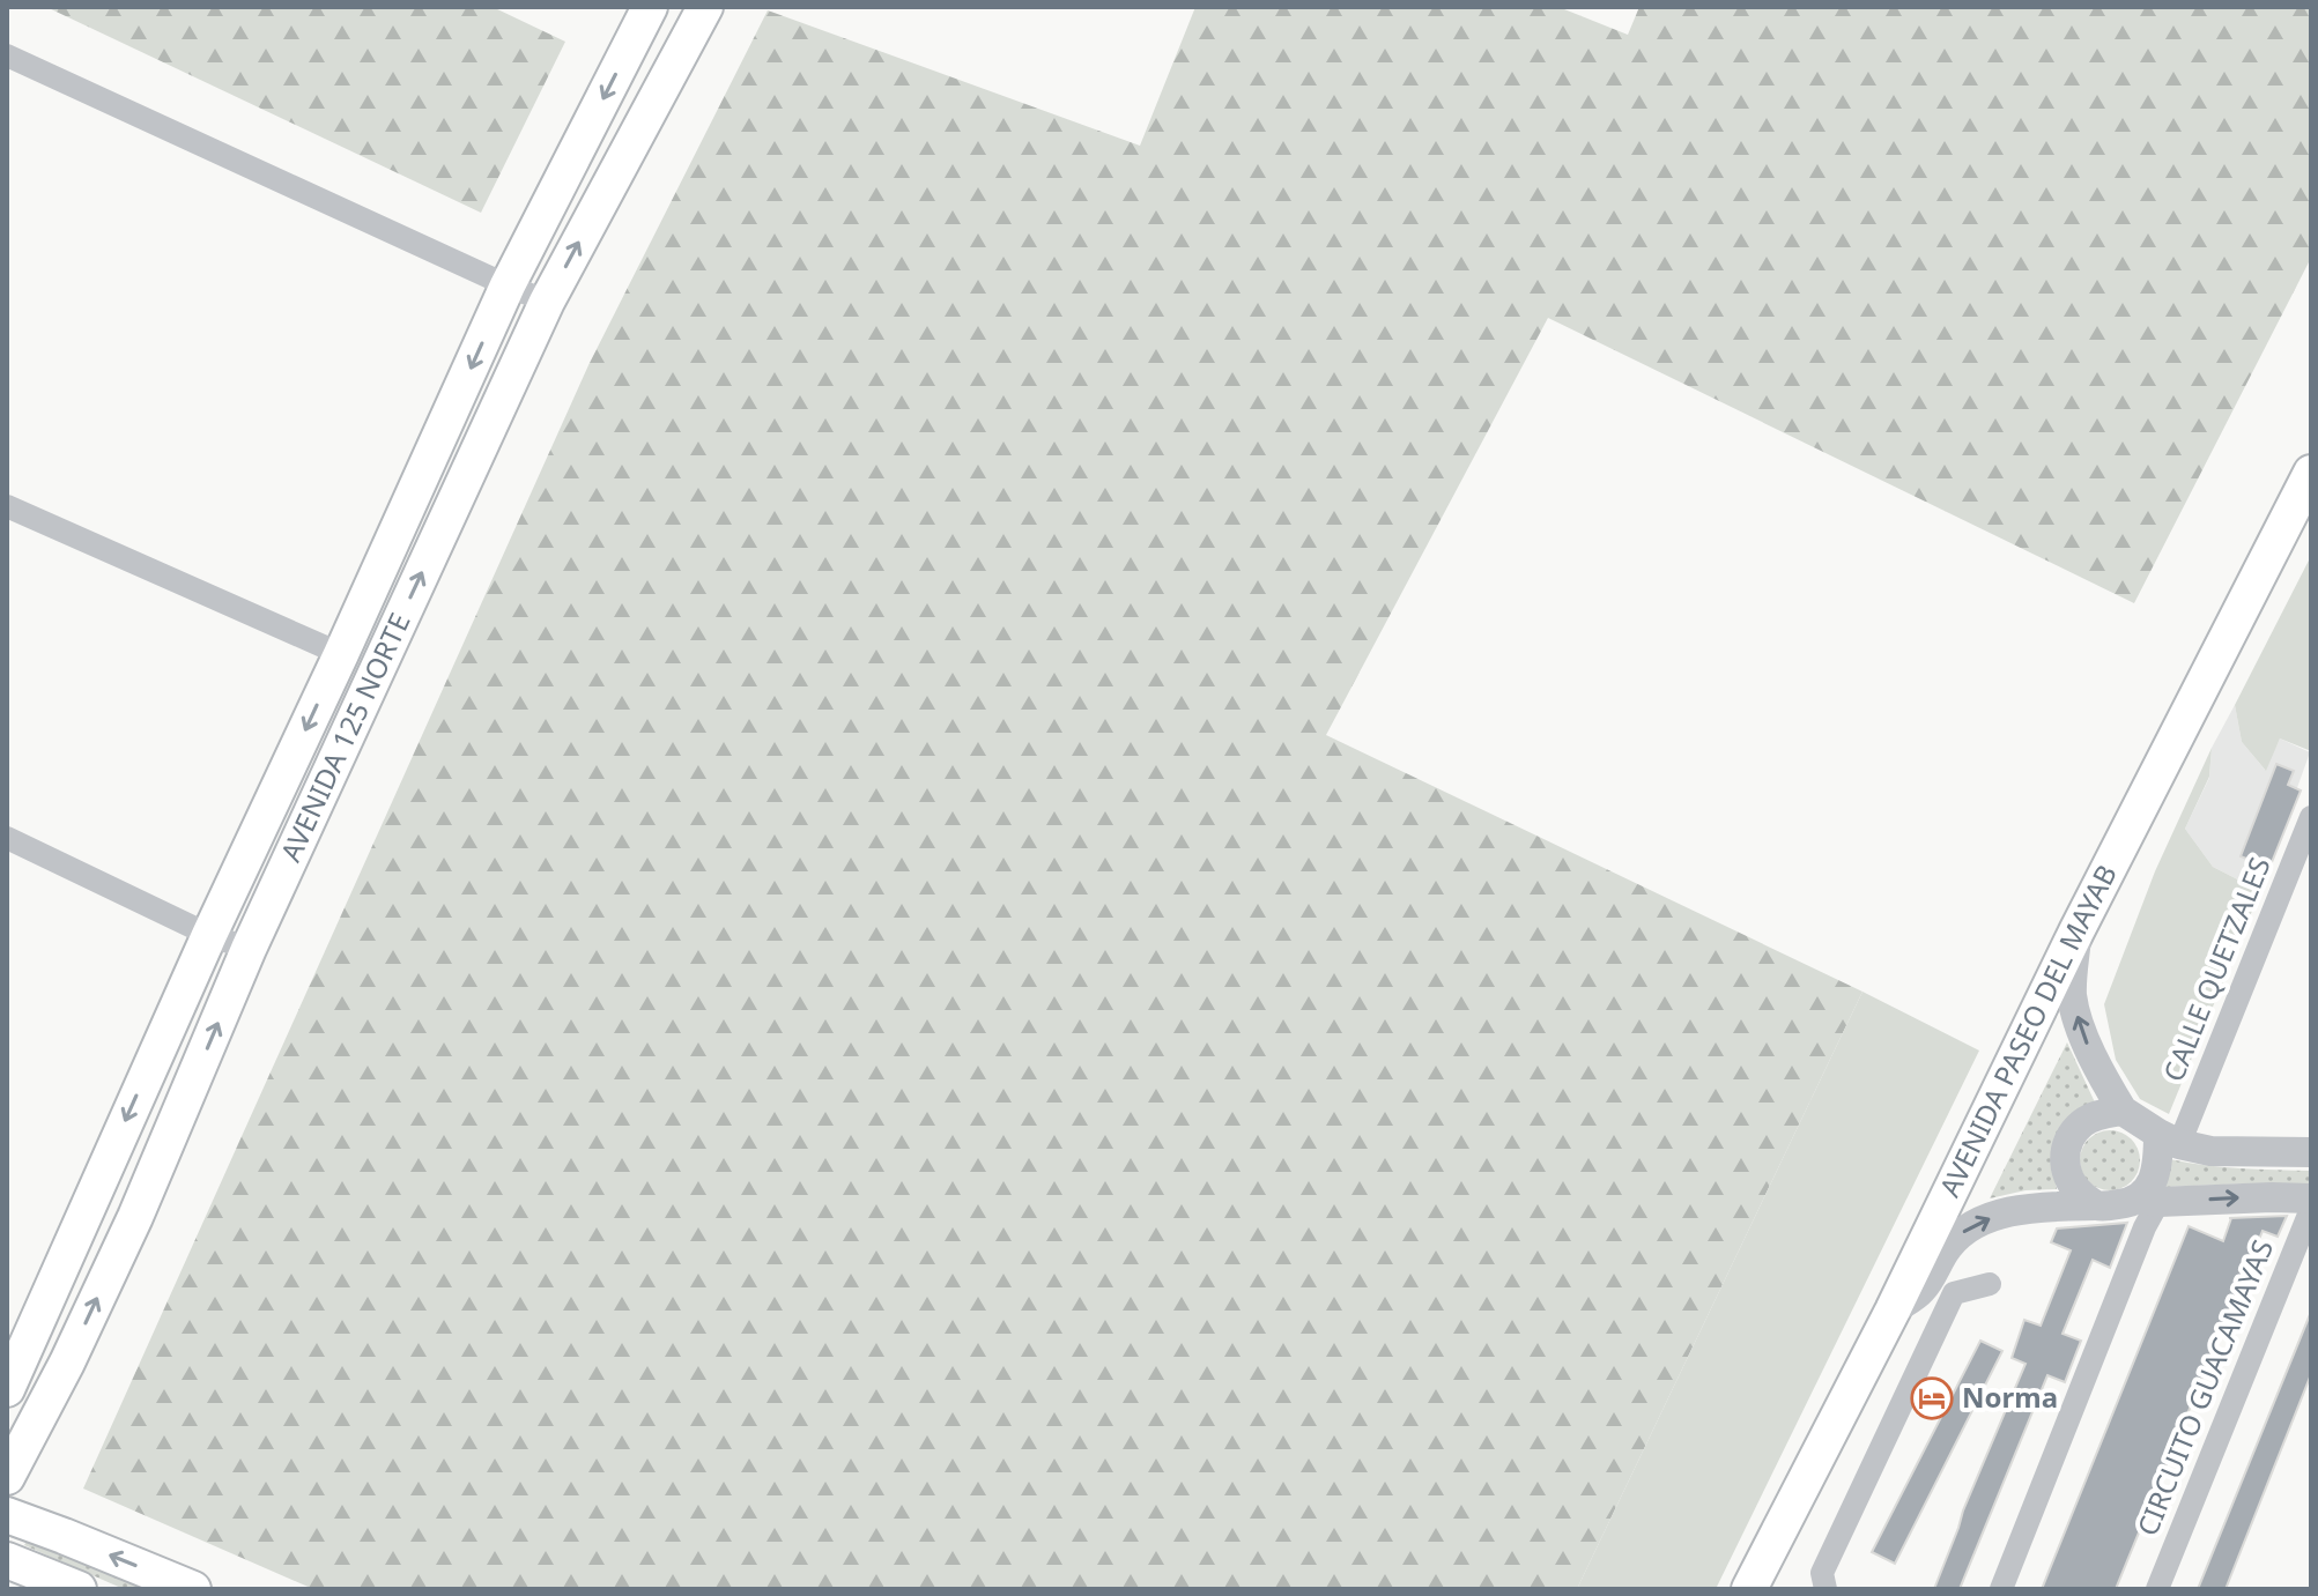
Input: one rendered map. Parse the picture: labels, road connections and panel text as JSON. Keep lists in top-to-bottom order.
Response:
{
  "streets": {
    "main road": ["AVENIDA 125 NORTE", "AVENIDA PASEO DEL MAYAB"],
    "street": ["CALLE QUETZALES", "CIRCUITO GUACAMAYAS"]
  },
  "places": {
    "hotel": ["Norma"]
  }
}
